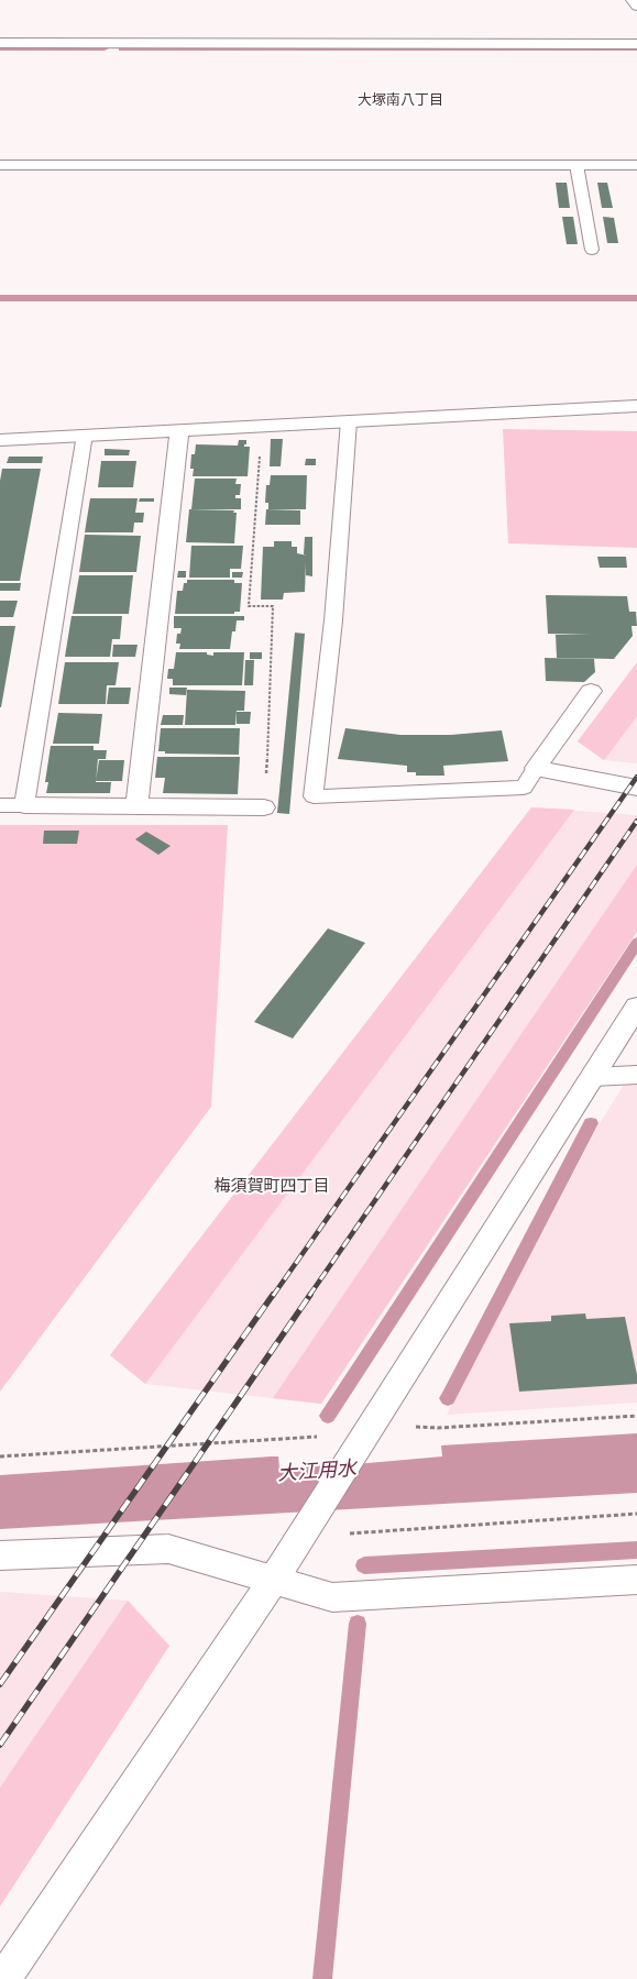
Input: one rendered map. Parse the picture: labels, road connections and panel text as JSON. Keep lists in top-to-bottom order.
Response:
{
  "districts": ["大塚南八丁目", "梅須賀町四丁目"],
  "water": ["大江用水"]
}
